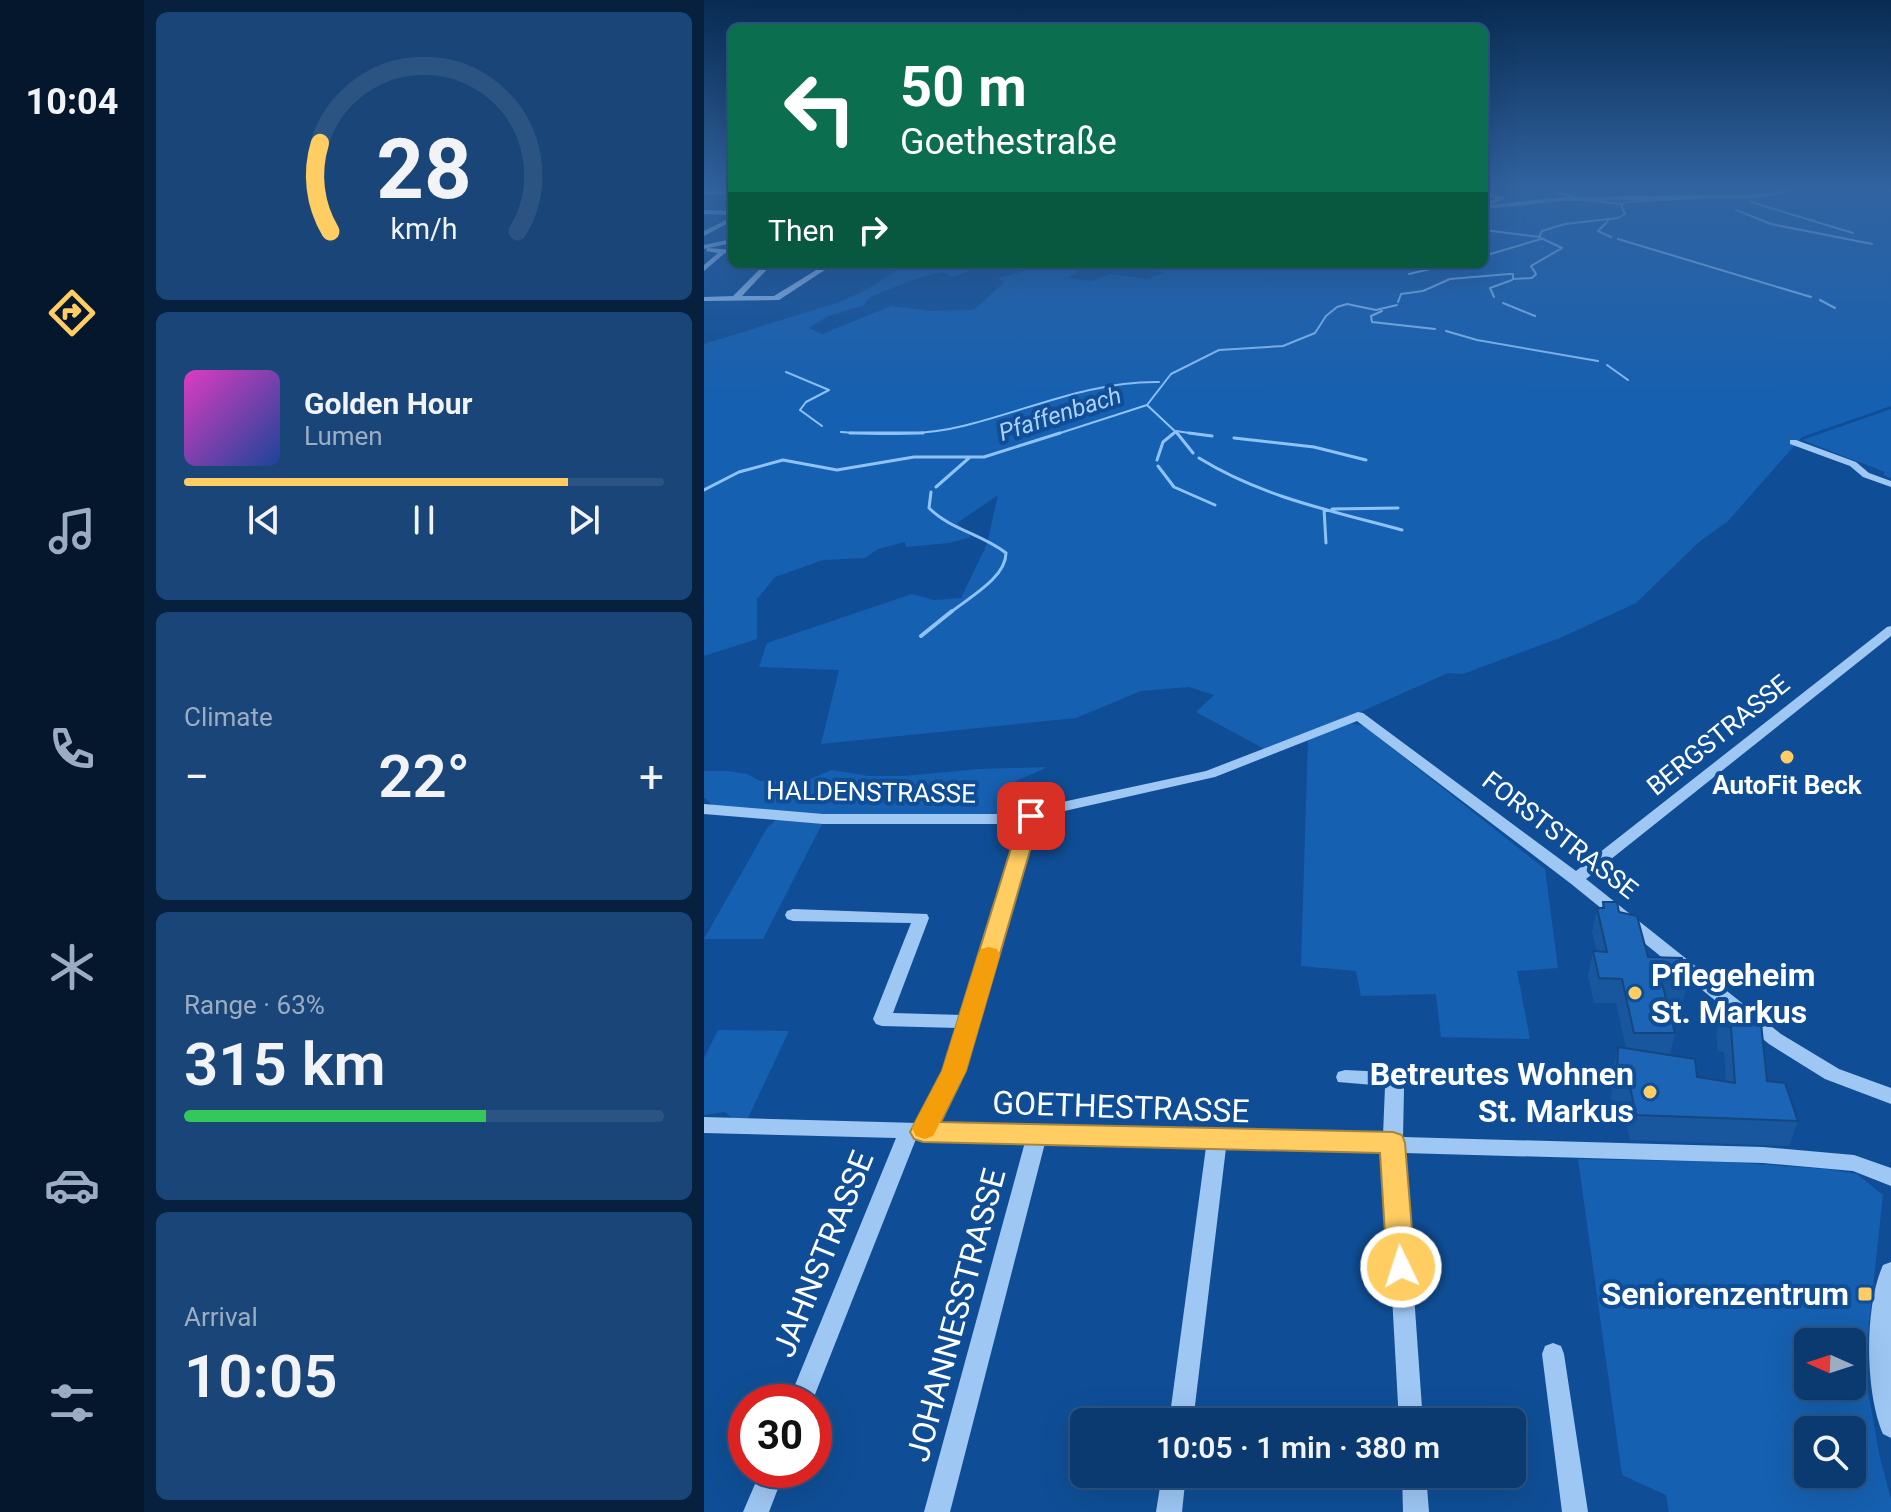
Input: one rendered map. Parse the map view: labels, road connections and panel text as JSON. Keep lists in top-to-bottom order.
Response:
{
  "streets": {
    "street": [
      "BERGSTRASSE",
      "HALDENSTRASSE",
      "FORSTSTRASSE",
      "GOETHESTRASSE",
      "JAHNSTRASSE",
      "JOHANNESSTRASSE"
    ]
  },
  "crossings": [
    ["BERGSTRASSE", "FORSTSTRASSE"],
    ["HALDENSTRASSE", "FORSTSTRASSE"],
    ["HALDENSTRASSE", "JAHNSTRASSE"],
    ["GOETHESTRASSE", "JAHNSTRASSE"],
    ["GOETHESTRASSE", "JOHANNESSTRASSE"]
  ],
  "water": ["Pfaffenbach"],
  "places": {
    "other": ["AutoFit Beck", "Pflegeheim St. Markus", "Betreutes Wohnen St. Markus"],
    "transit": ["Seniorenzentrum"]
  },
  "north": "left",
  "page": {
    "tabs": "10:04",
    "turn": ["50 m", "Goethestraße"],
    "then": "Then",
    "song": ["Golden Hour", "Lumen"],
    "tile": [
      "Climate",
      ["Range · 63%", "315 km"],
      ["Arrival", "10:05"]
    ],
    "heat": ["−", "22°", "+"],
    "limit": "30",
    "trip": "10:05 · 1 min · 380 m",
    "gauge": ["28", "km/h"]
  }
}
